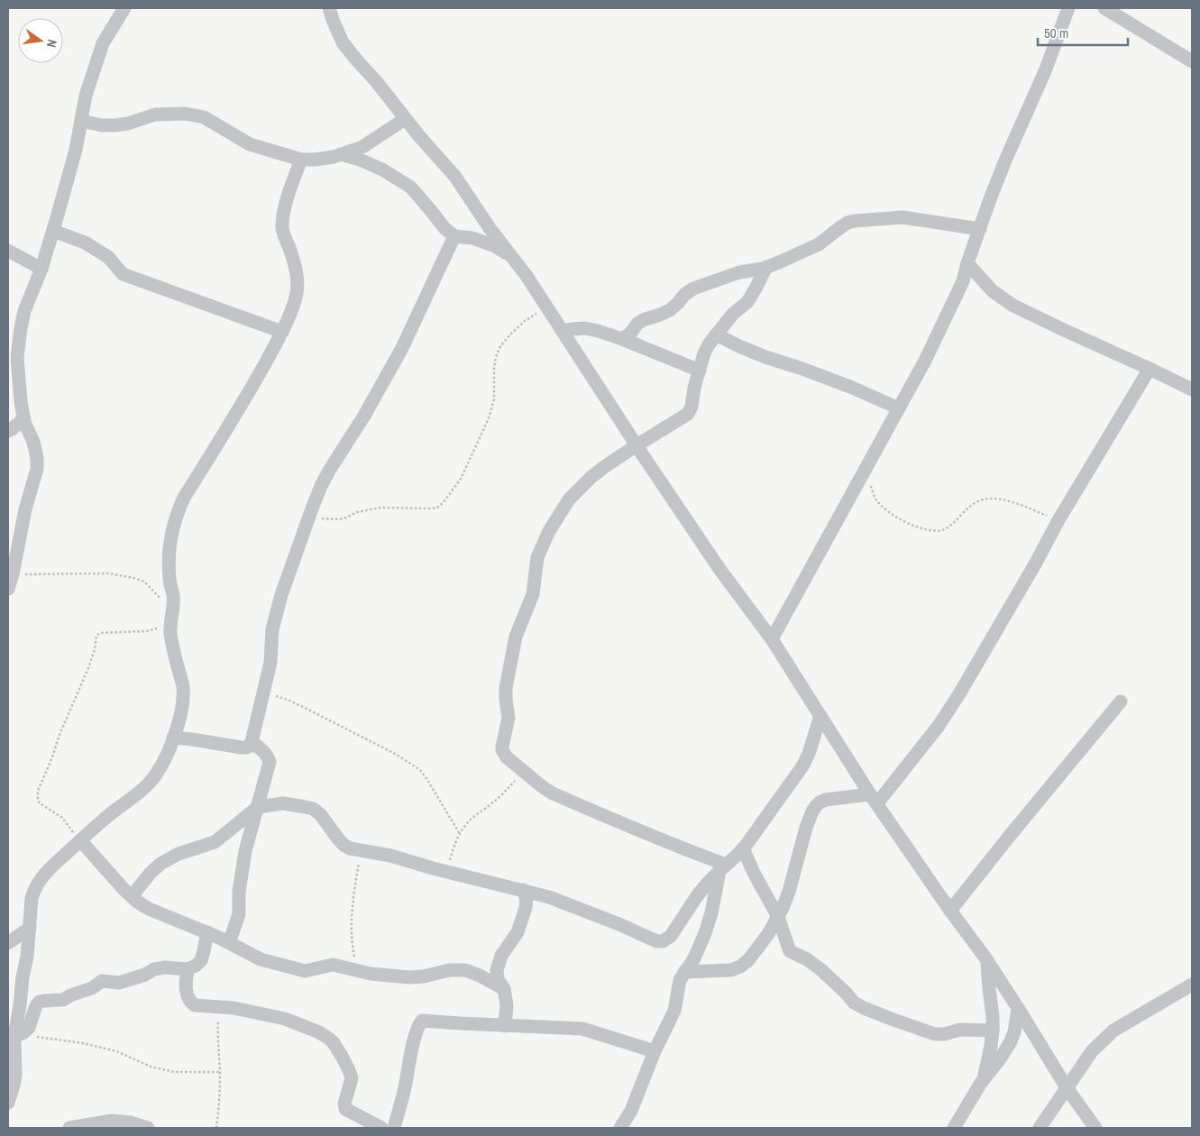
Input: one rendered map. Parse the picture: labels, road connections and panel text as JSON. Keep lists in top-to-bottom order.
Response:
{
  "scale_bar": "50 m",
  "north": "right"
}
